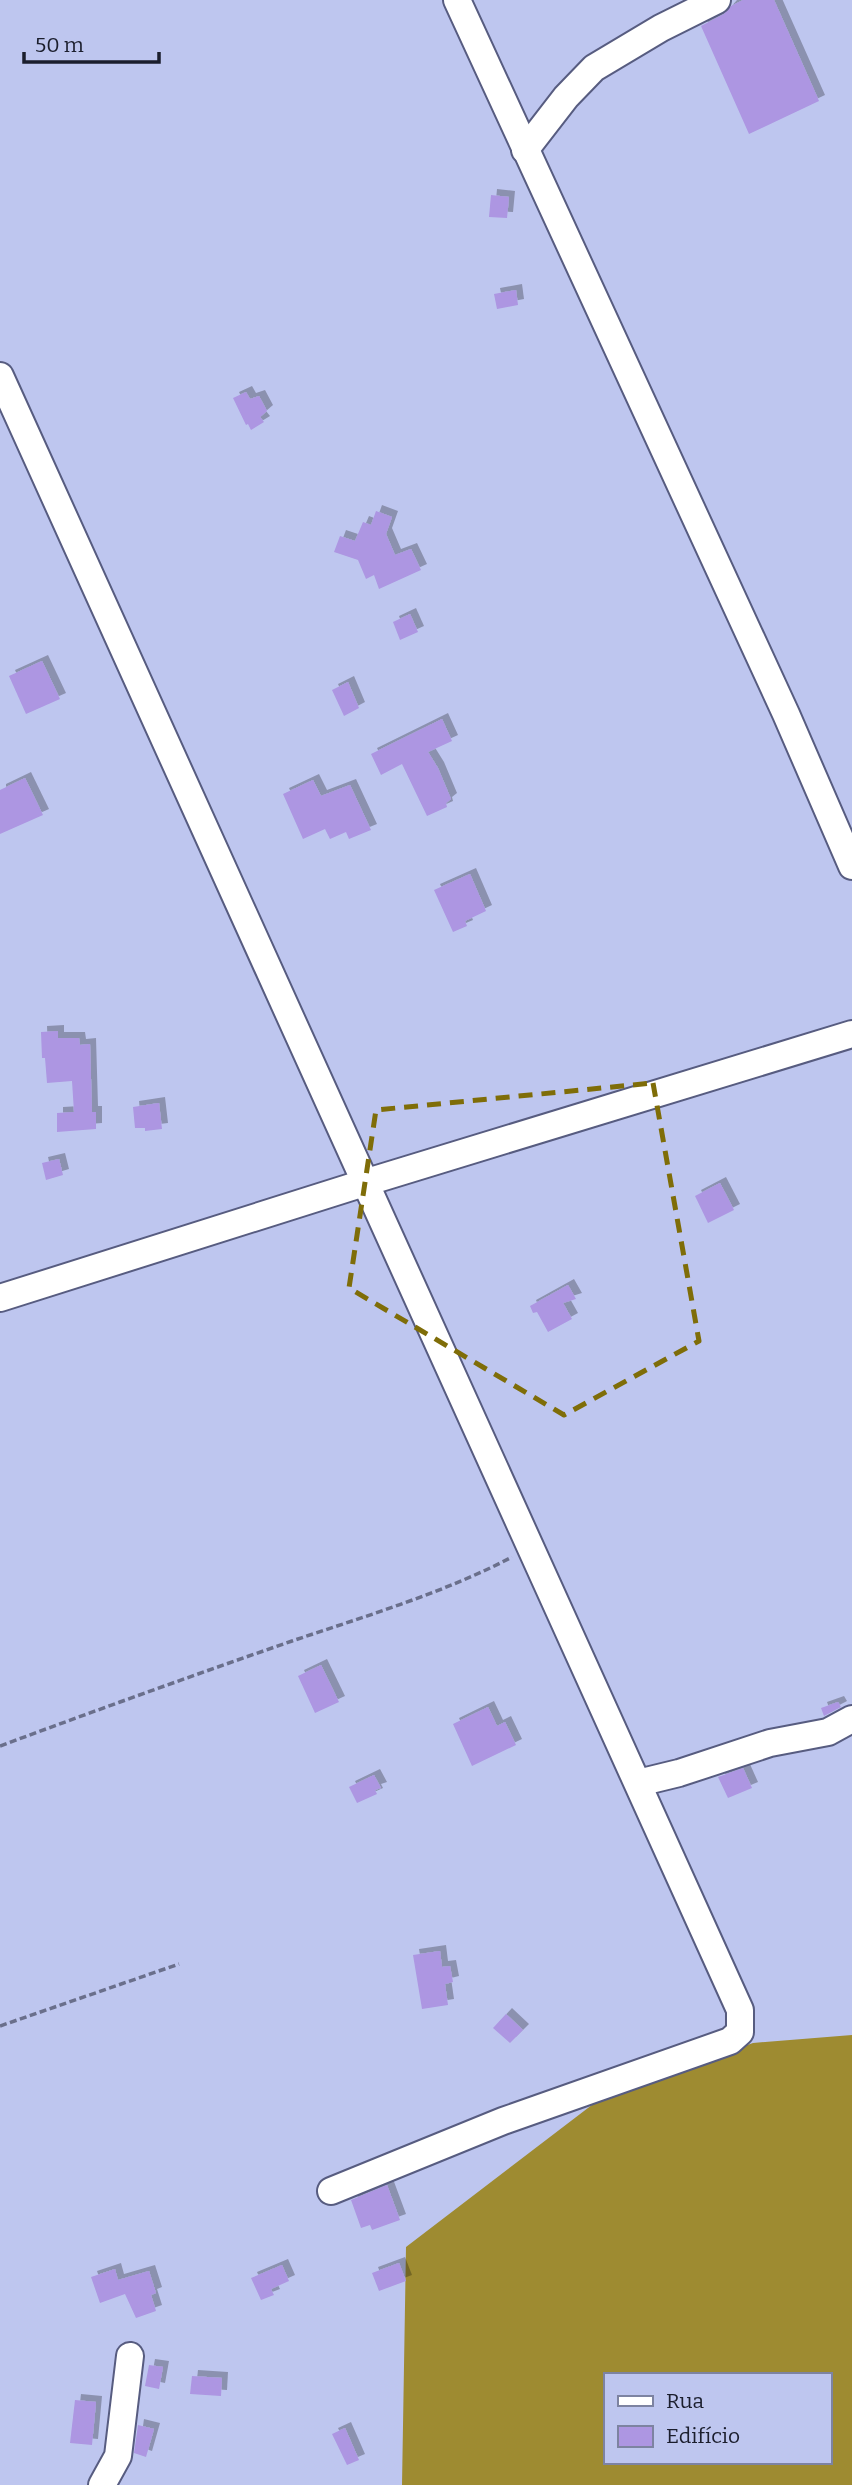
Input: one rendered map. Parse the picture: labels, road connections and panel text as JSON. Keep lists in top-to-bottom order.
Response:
{
  "legend": ["Rua", "Edifício"],
  "scale_bar": "50 m"
}
